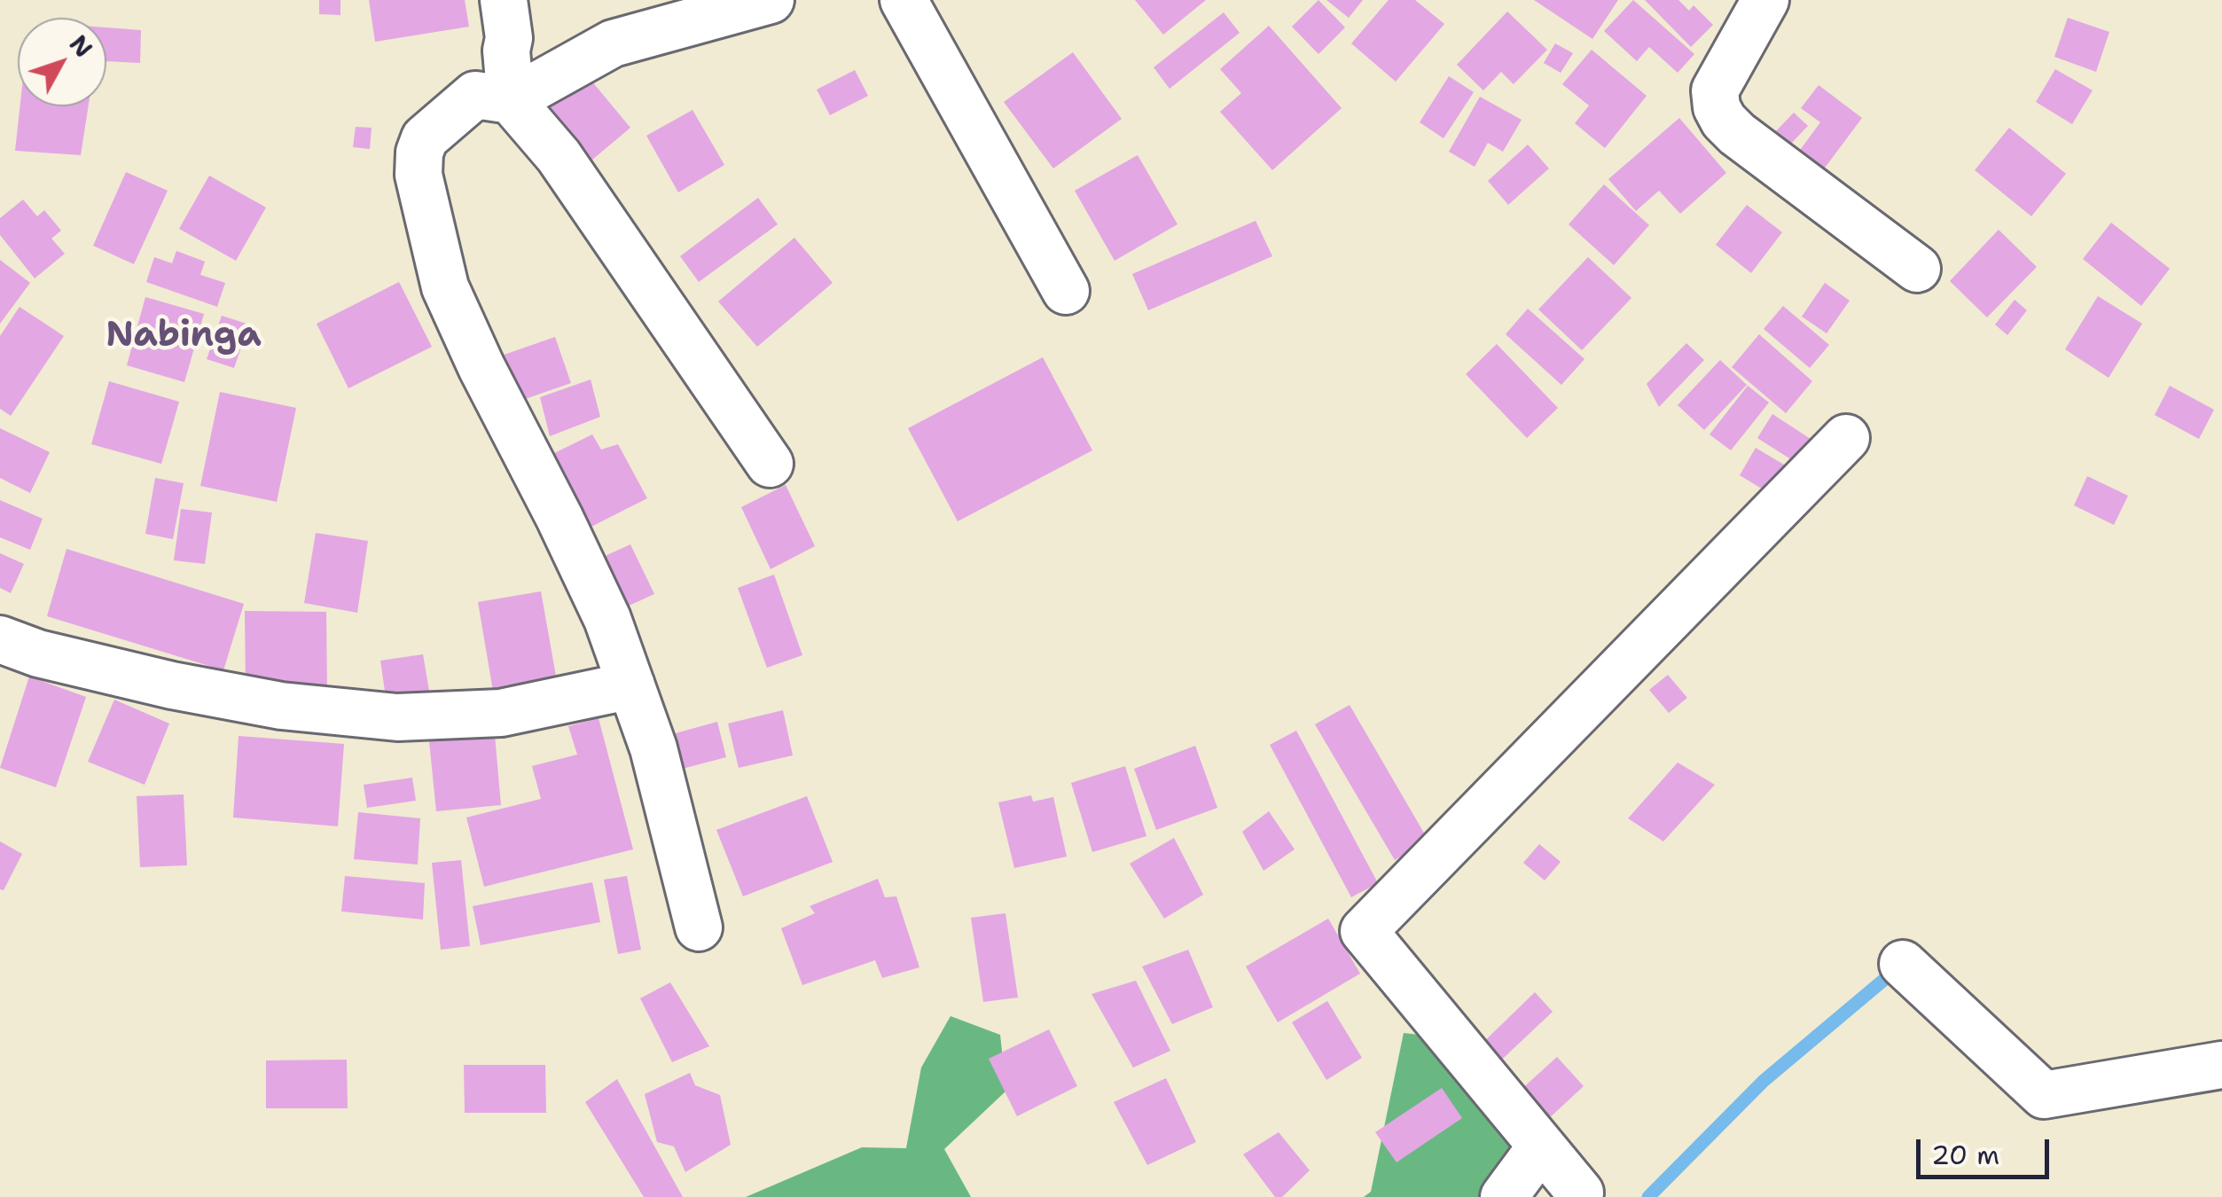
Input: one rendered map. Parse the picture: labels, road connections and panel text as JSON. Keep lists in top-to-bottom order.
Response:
{
  "districts": ["Nabinga"],
  "scale_bar": "20 m",
  "north": "top right"
}
